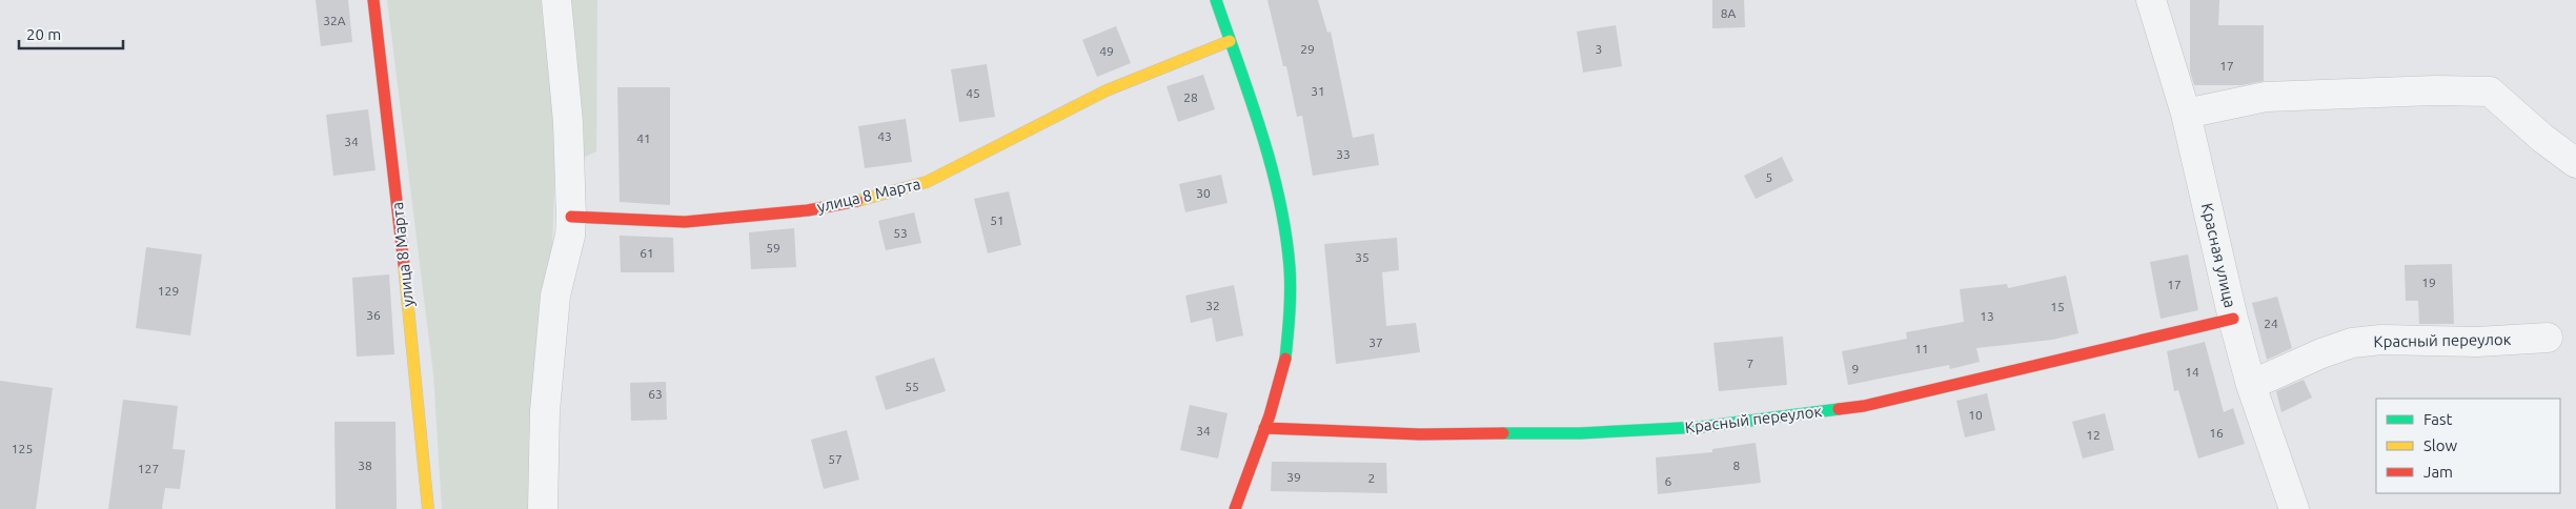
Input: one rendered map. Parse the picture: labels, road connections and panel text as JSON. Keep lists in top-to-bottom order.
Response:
{
  "streets": {
    "street": ["улица 8 Марта", "Красная улица", "Красный переулок"]
  },
  "crossings": [
    ["Красная улица", "Красный переулок"]
  ],
  "house_numbers": [
    "8А",
    "32А",
    "29",
    "3",
    "49",
    "17",
    "31",
    "45",
    "28",
    "43",
    "41",
    "34",
    "33",
    "5",
    "30",
    "51",
    "53",
    "59",
    "61",
    "35",
    "19",
    "17",
    "129",
    "32",
    "15",
    "36",
    "13",
    "24",
    "37",
    "11",
    "7",
    "9",
    "14",
    "55",
    "63",
    "10",
    "34",
    "16",
    "12",
    "125",
    "57",
    "38",
    "8",
    "127",
    "39",
    "2",
    "6"
  ],
  "legend": ["Fast", "Slow", "Jam"],
  "scale_bar": "20 m"
}
